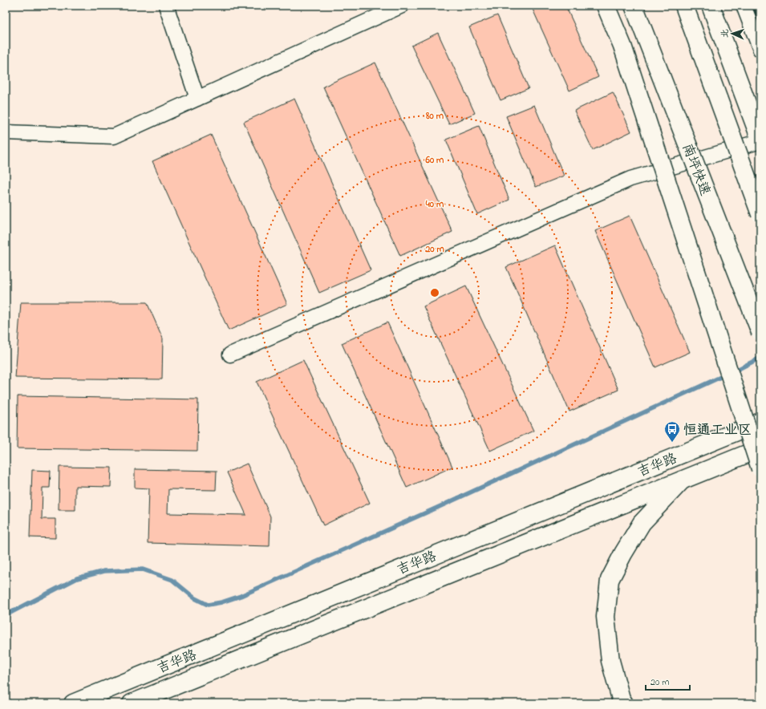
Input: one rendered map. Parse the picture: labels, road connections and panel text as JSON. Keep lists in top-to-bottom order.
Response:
{
  "streets": {
    "main road": ["南坪快速", "吉华路"]
  },
  "places": {
    "bus stop": ["恒通工业区"]
  },
  "scale_bar": "20 m",
  "north": "left",
  "rings": [
    "80 m",
    "60 m",
    "40 m",
    "20 m"
  ]
}
